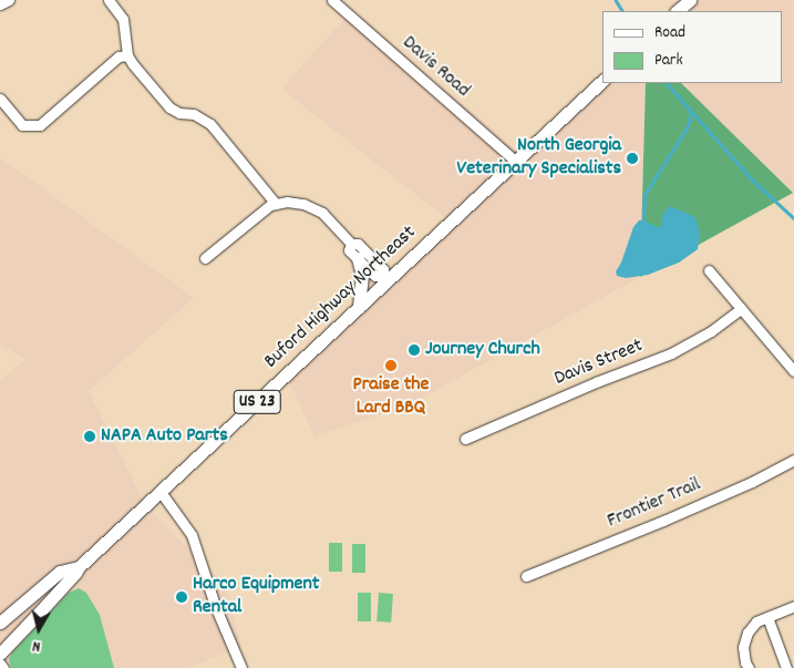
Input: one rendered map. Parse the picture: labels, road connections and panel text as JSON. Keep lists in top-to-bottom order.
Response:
{
  "streets": {
    "main road": ["Buford Highway Northeast", "US 23"],
    "street": ["Davis Road", "Davis Street", "Frontier Trail"]
  },
  "crossings": [
    ["Davis Road", "Buford Highway Northeast"],
    ["Buford Highway Northeast", "US 23"]
  ],
  "places": [
    "North Georgia Veterinary Specialists",
    "Journey Church",
    "Praise the Lard BBQ",
    "NAPA Auto Parts",
    "Harco Equipment Rental"
  ],
  "legend": ["Road", "Park"],
  "north": "bottom"
}
